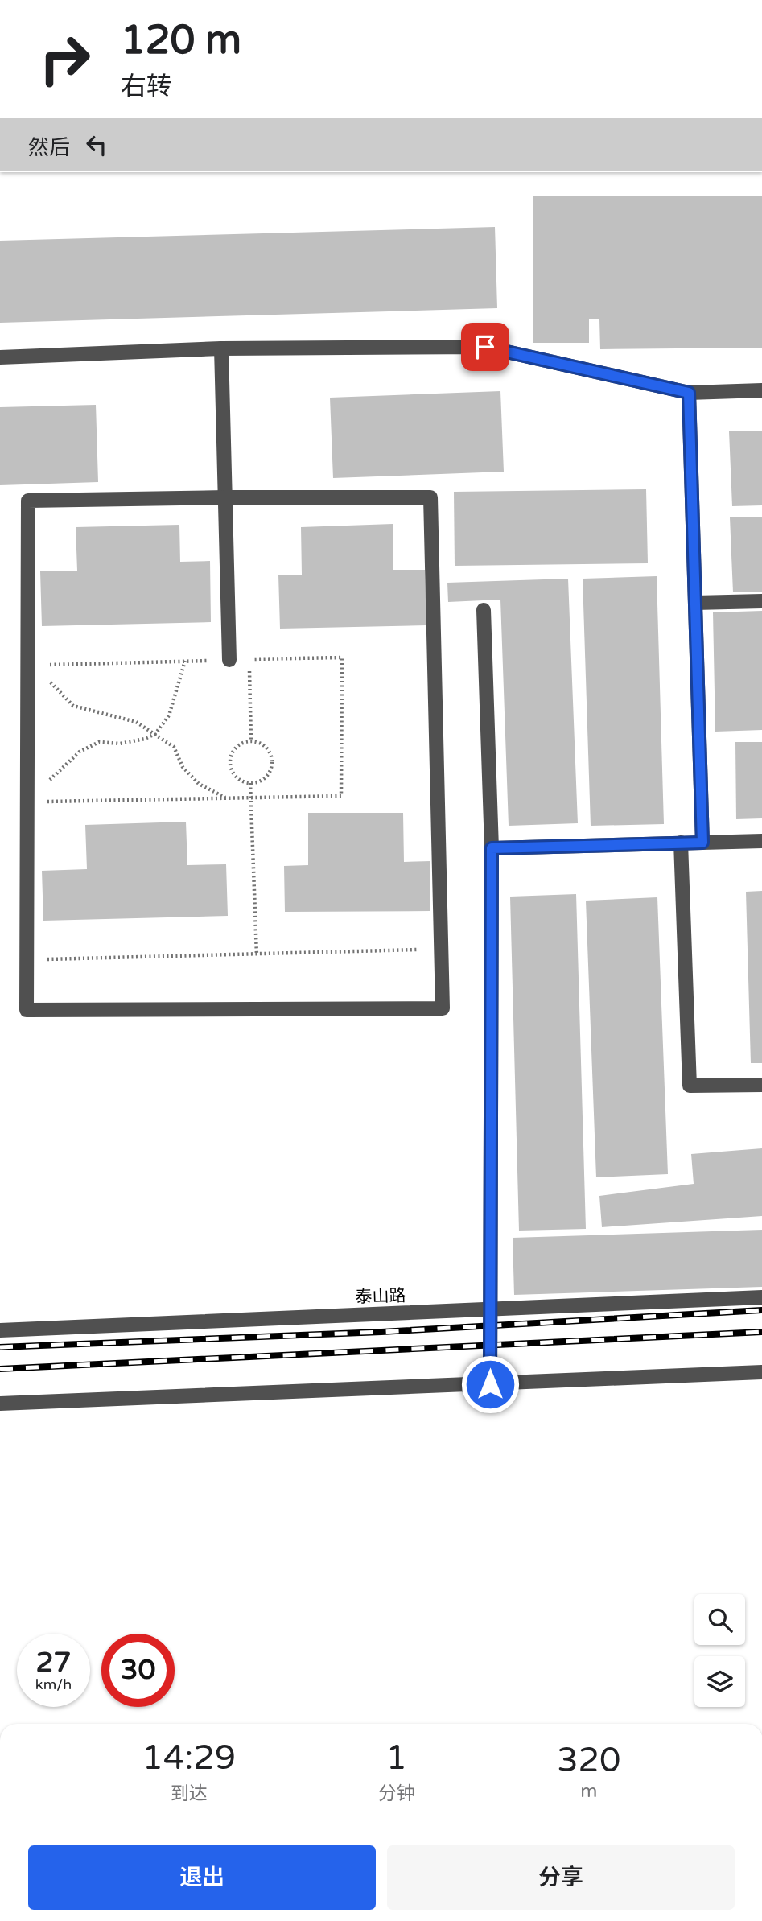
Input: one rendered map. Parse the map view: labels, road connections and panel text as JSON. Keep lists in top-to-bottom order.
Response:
{
  "streets": {
    "street": ["泰山路"]
  },
  "page": {
    "turn": ["120 m", "右转"],
    "then": "然后",
    "speed": "27 km/h",
    "limit": "30",
    "eta": [
      "14:29",
      "到达",
      "1",
      "分钟",
      "320",
      "m"
    ],
    "buttons": ["退出", "分享"]
  }
}
